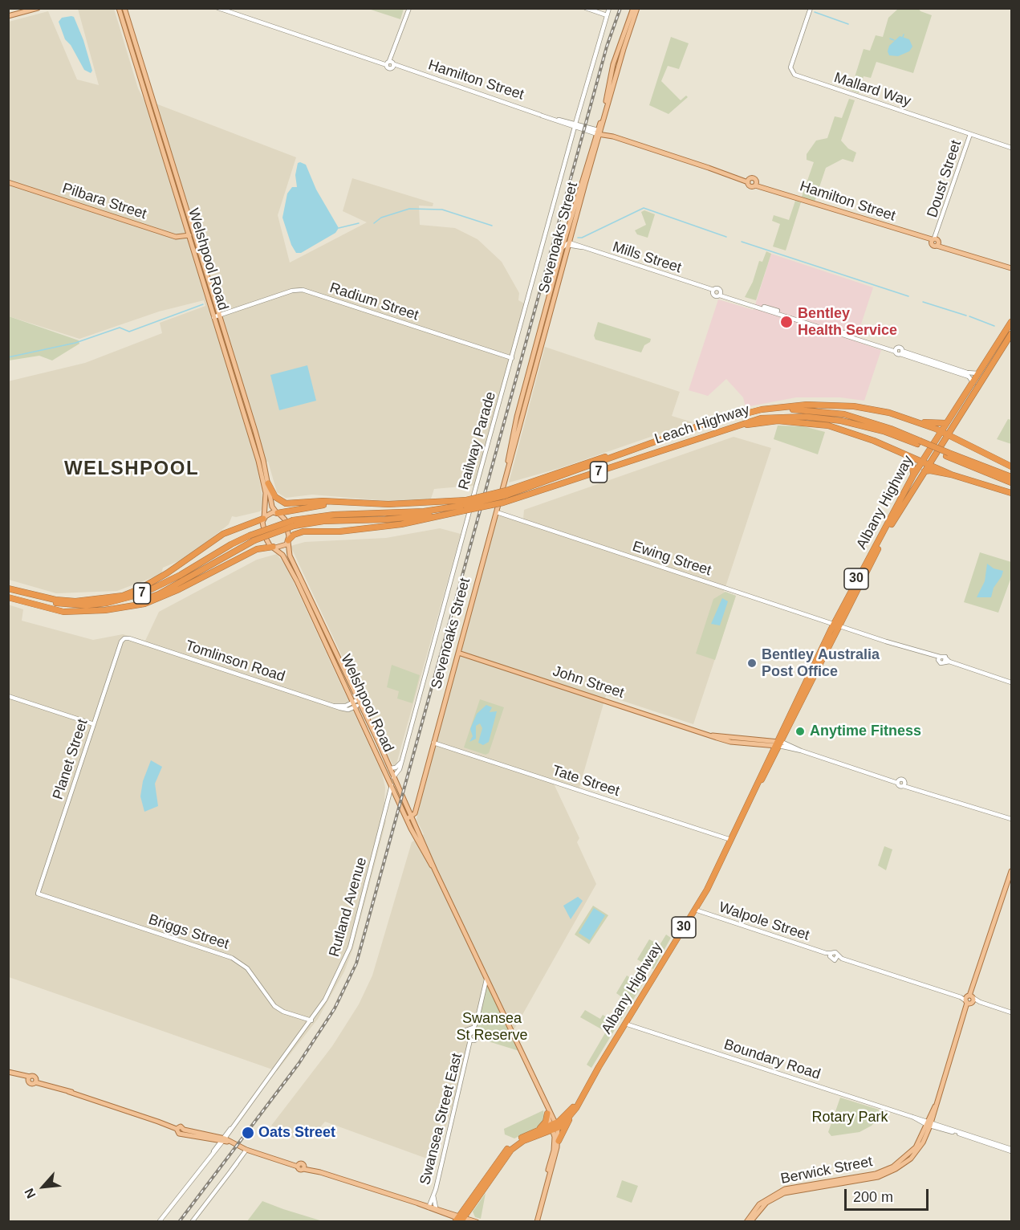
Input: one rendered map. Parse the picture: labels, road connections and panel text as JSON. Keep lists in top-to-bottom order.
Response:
{
  "streets": {
    "highway": [
      "Leach Highway",
      "7",
      "Albany Highway",
      "30"
    ],
    "main road": [
      "Hamilton Street",
      "Pilbara Street",
      "Sevenoaks Street",
      "Welshpool Road",
      "John Street",
      "Berwick Street"
    ],
    "street": [
      "Mallard Way",
      "Doust Street",
      "Mills Street",
      "Radium Street",
      "Railway Parade",
      "Ewing Street",
      "Tomlinson Road",
      "Planet Street",
      "Tate Street",
      "Rutland Avenue",
      "Walpole Street",
      "Briggs Street",
      "Boundary Road",
      "Swansea Street East"
    ]
  },
  "crossings": [
    ["Hamilton Street", "Doust Street"],
    ["Hamilton Street", "Sevenoaks Street"],
    ["Hamilton Street", "Railway Parade"],
    ["Mallard Way", "Doust Street"],
    ["Pilbara Street", "Welshpool Road"],
    ["Sevenoaks Street", "Mills Street"],
    ["Sevenoaks Street", "Welshpool Road"],
    ["Sevenoaks Street", "Ewing Street"],
    ["Sevenoaks Street", "John Street"],
    ["Sevenoaks Street", "Tate Street"],
    ["Welshpool Road", "Radium Street"],
    ["Welshpool Road", "Railway Parade"],
    ["Welshpool Road", "7"],
    ["Welshpool Road", "30"],
    ["Welshpool Road", "Tomlinson Road"],
    ["Welshpool Road", "Rutland Avenue"],
    ["Radium Street", "Railway Parade"],
    ["Leach Highway", "7"],
    ["Albany Highway", "Ewing Street"],
    ["Albany Highway", "30"],
    ["Albany Highway", "John Street"],
    ["Albany Highway", "Tate Street"],
    ["Albany Highway", "Walpole Street"],
    ["Albany Highway", "Boundary Road"],
    ["Tomlinson Road", "Planet Street"],
    ["Planet Street", "Briggs Street"],
    ["Rutland Avenue", "Briggs Street"],
    ["Boundary Road", "Berwick Street"]
  ],
  "districts": ["WELSHPOOL"],
  "parks": ["Swansea St Reserve", "Rotary Park"],
  "places": [
    "Bentley Health Service",
    "Bentley Australia Post Office",
    "Anytime Fitness",
    "Oats Street"
  ],
  "scale_bar": "200 m",
  "north": "bottom left"
}
